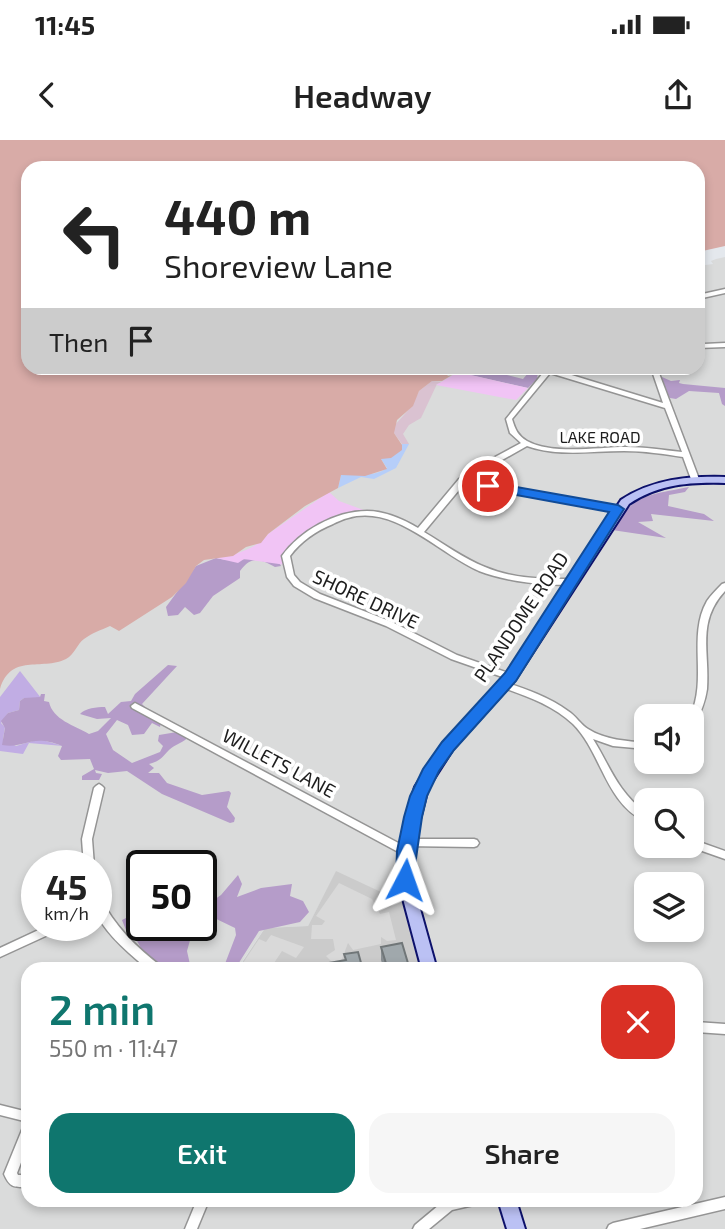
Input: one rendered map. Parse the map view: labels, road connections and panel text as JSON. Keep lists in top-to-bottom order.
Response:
{
  "streets": {
    "main road": ["PLANDOME ROAD"],
    "street": ["LAKE ROAD", "SHORE DRIVE", "WILLETS LANE"]
  },
  "crossings": [
    ["SHORE DRIVE", "PLANDOME ROAD"],
    ["PLANDOME ROAD", "WILLETS LANE"]
  ],
  "page": {
    "status": "11:45",
    "header": "Headway",
    "turn": ["440 m", "Shoreview Lane"],
    "then": "Then",
    "speed": "45 km/h",
    "limit": "50",
    "heading": ["2 min", "550 m · 11:47"],
    "buttons": ["Exit", "Share"]
  }
}
